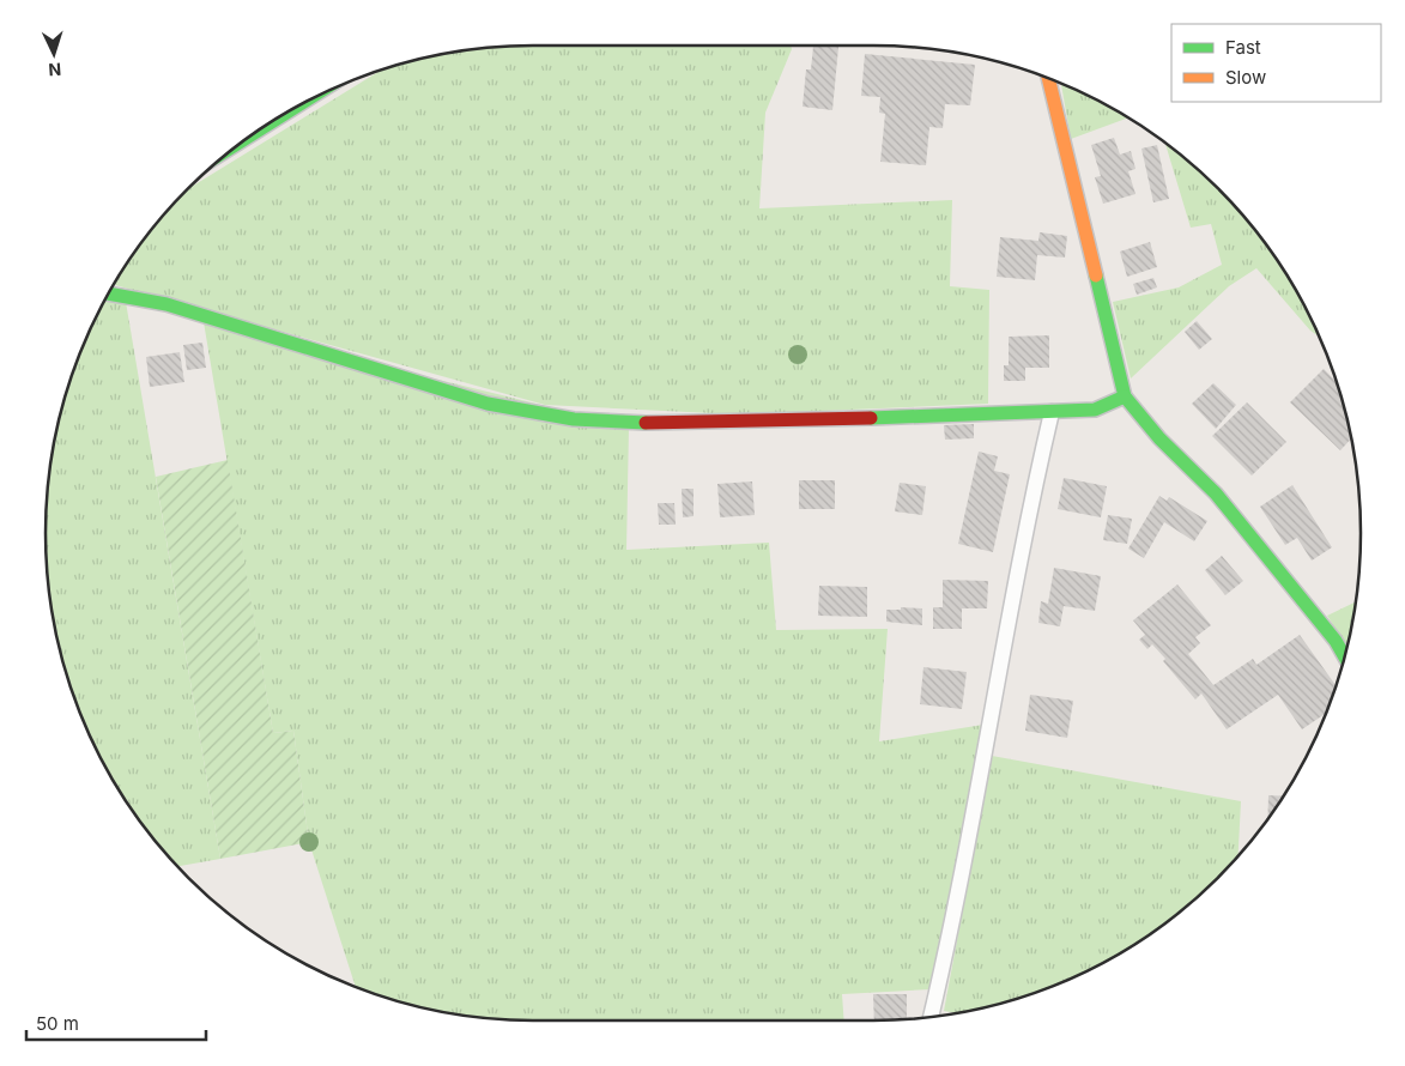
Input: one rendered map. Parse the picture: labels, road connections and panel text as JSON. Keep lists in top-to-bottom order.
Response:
{
  "legend": ["Fast", "Slow"],
  "scale_bar": "50 m",
  "north": "bottom"
}
